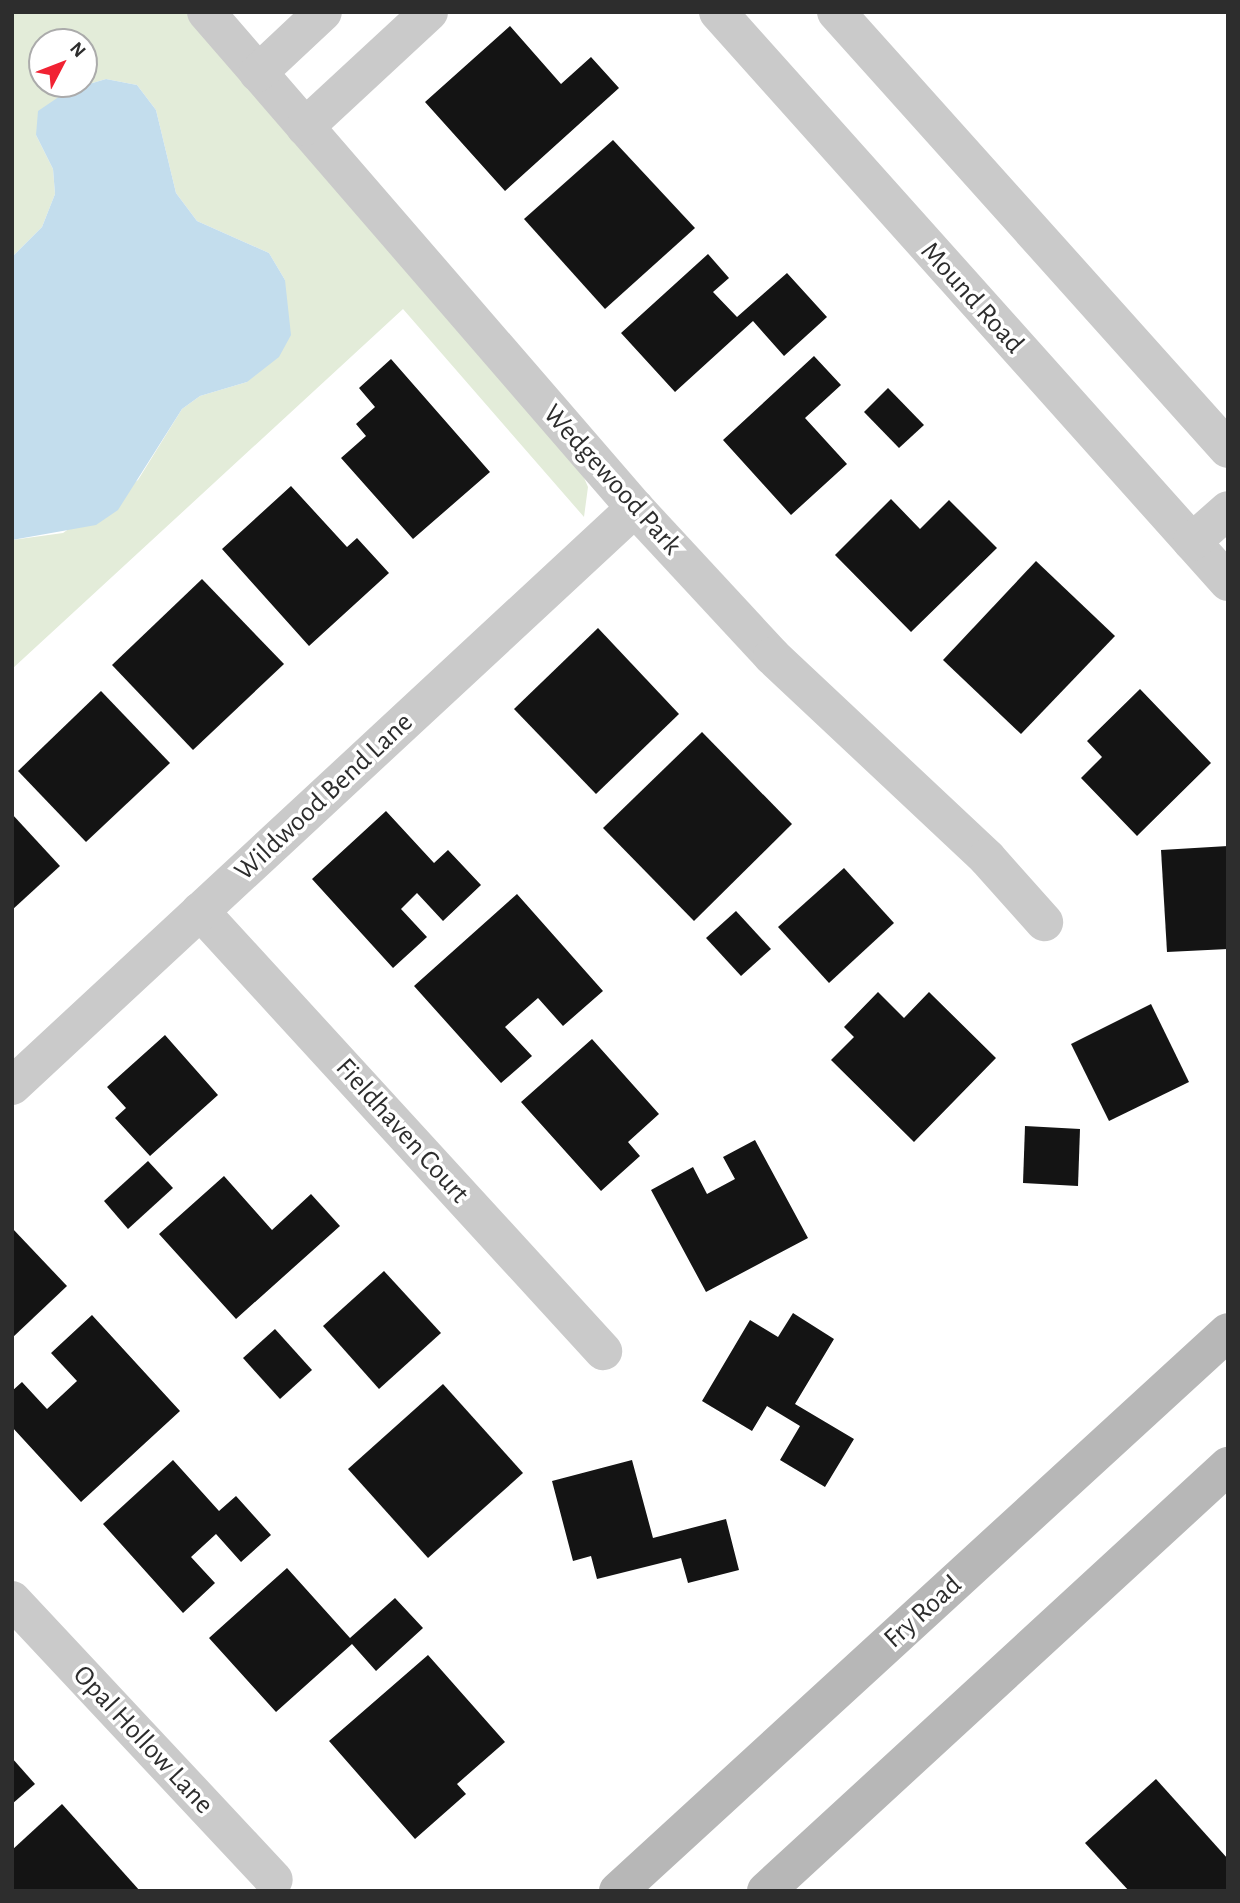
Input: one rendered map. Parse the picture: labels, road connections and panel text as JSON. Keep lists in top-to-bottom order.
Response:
{
  "streets": {
    "main road": ["Fry Road"],
    "street": [
      "Mound Road",
      "Wedgewood Park",
      "Wildwood Bend Lane",
      "Fieldhaven Court",
      "Opal Hollow Lane"
    ]
  },
  "crossings": [
    ["Wedgewood Park", "Wildwood Bend Lane"],
    ["Wildwood Bend Lane", "Fieldhaven Court"]
  ],
  "north": "top right"
}
